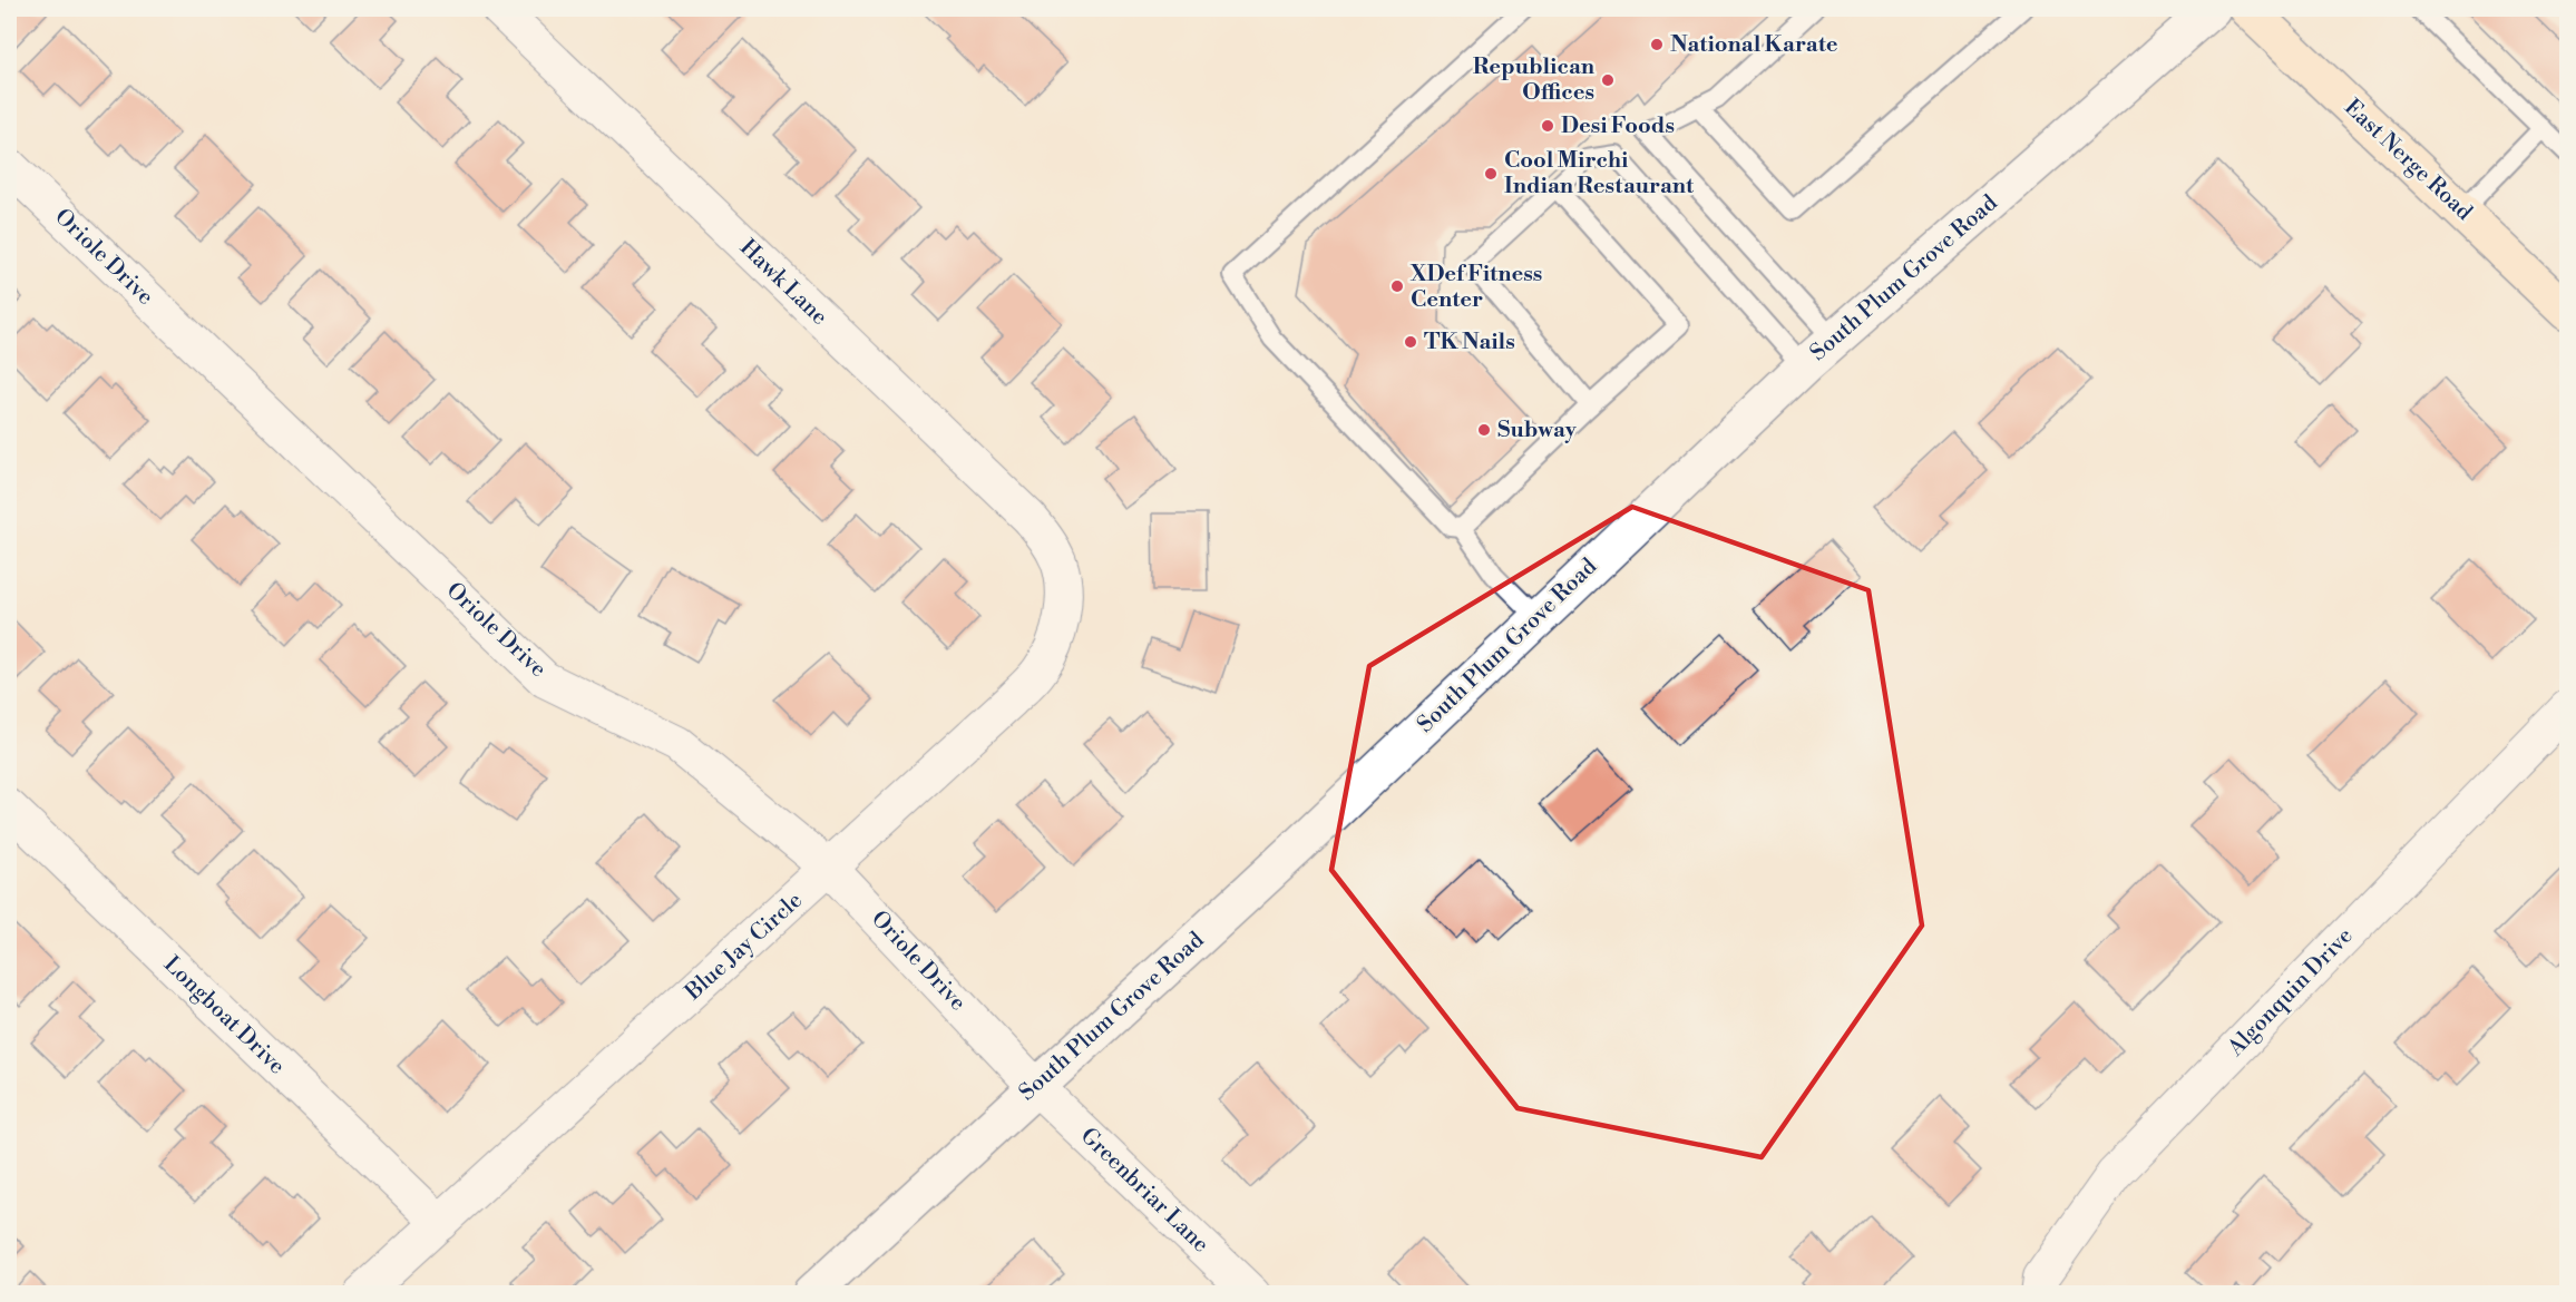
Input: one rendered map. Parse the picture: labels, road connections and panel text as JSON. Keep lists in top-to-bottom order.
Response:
{
  "streets": {
    "main road": ["East Nerge Road"],
    "street": [
      "Oriole Drive",
      "South Plum Grove Road",
      "Hawk Lane",
      "Blue Jay Circle",
      "Algonquin Drive",
      "Longboat Drive",
      "Greenbriar Lane"
    ]
  },
  "crossings": [
    ["Oriole Drive", "South Plum Grove Road"],
    ["Oriole Drive", "Blue Jay Circle"],
    ["Oriole Drive", "Greenbriar Lane"],
    ["South Plum Grove Road", "Greenbriar Lane"],
    ["Hawk Lane", "Blue Jay Circle"],
    ["Blue Jay Circle", "Longboat Drive"]
  ],
  "places": [
    "National Karate",
    "Republican Offices",
    "Desi Foods",
    "Cool Mirchi Indian Restaurant",
    "XDef Fitness Center",
    "TK Nails",
    "Subway"
  ]
}
